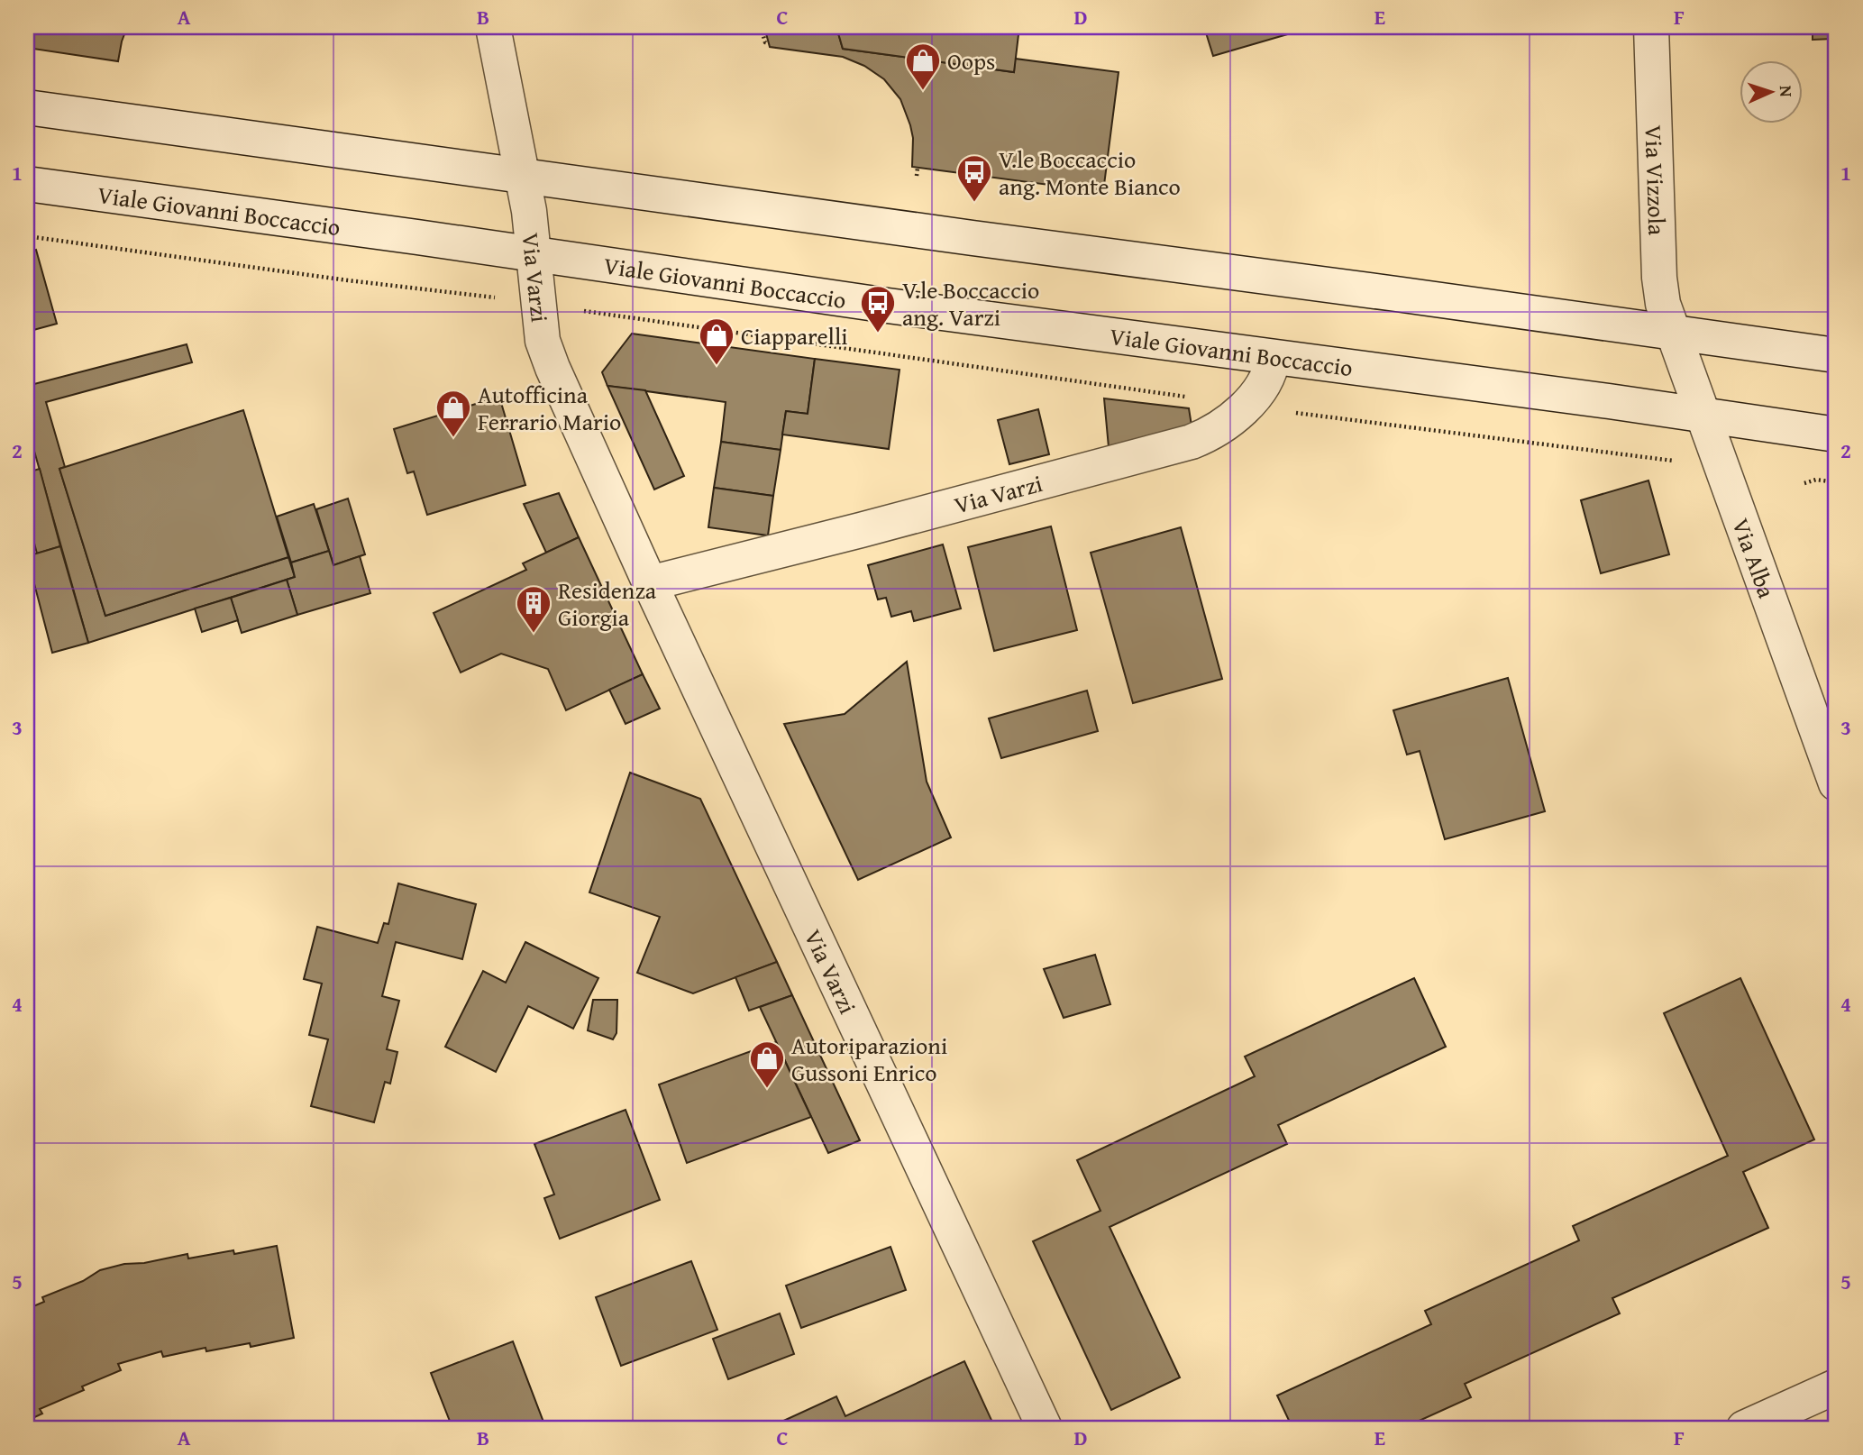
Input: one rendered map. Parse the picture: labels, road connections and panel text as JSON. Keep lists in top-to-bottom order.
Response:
{
  "streets": {
    "street": [
      "Via Vizzola",
      "Viale Giovanni Boccaccio",
      "Via Varzi",
      "Via Alba"
    ]
  },
  "crossings": [
    ["Via Vizzola", "Via Alba"],
    ["Viale Giovanni Boccaccio", "Via Varzi"],
    ["Viale Giovanni Boccaccio", "Via Alba"]
  ],
  "places": {
    "shop": [
      "Oops",
      "Ciapparelli",
      "Autofficina Ferrario Mario",
      "Autoriparazioni Gussoni Enrico"
    ],
    "bus stop": ["V.le Boccaccio ang. Monte Bianco", "V.le Boccaccio ang. Varzi"],
    "building": ["Residenza Giorgia"]
  },
  "north": "right",
  "grid": {
    "columns": [
      "A",
      "B",
      "C",
      "D",
      "E",
      "F"
    ],
    "rows": [
      "1",
      "2",
      "3",
      "4",
      "5"
    ]
  }
}
